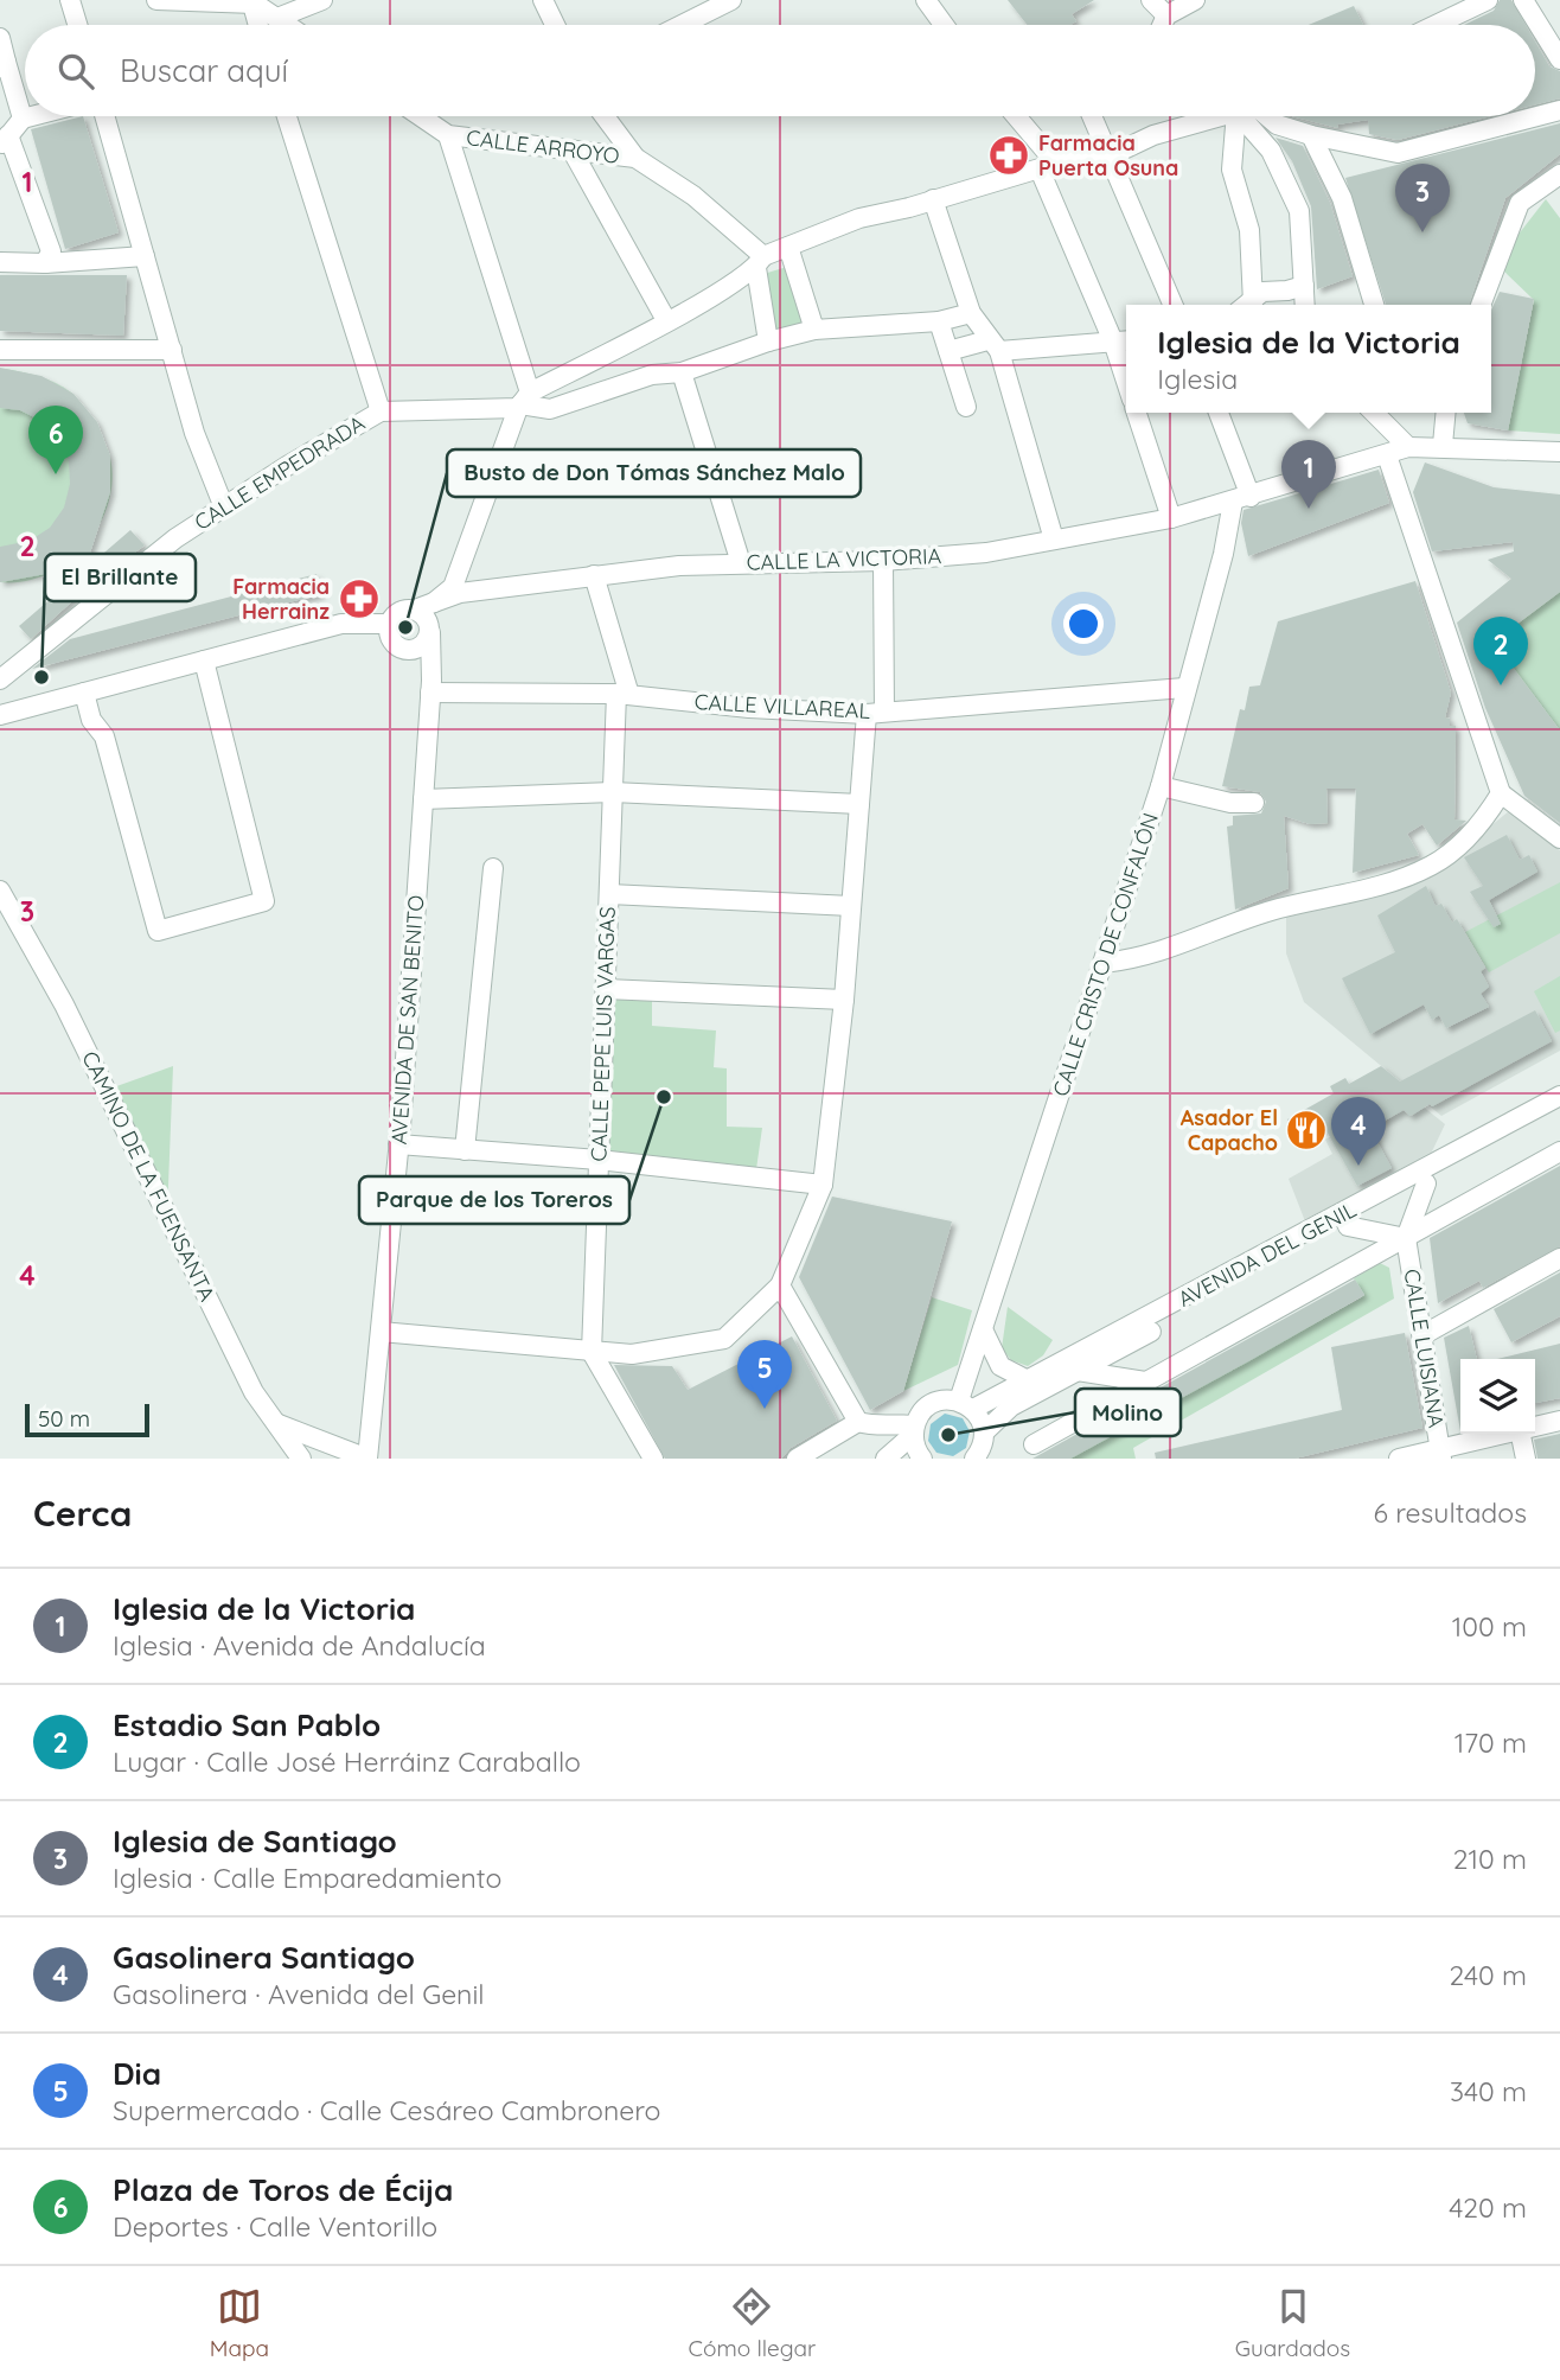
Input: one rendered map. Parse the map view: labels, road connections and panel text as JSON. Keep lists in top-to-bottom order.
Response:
{
  "streets": {
    "street": [
      "CALLE ARROYO",
      "CALLE EMPEDRADA",
      "CALLE LA VICTORIA",
      "CALLE VILLAREAL",
      "CALLE CRISTO DE CONFALÓN",
      "AVENIDA DE SAN BENITO",
      "CALLE PEPE LUIS VARGAS",
      "CAMINO DE LA FUENSANTA",
      "AVENIDA DEL GENIL",
      "CALLE LUISIANA"
    ]
  },
  "crossings": [
    ["CALLE ARROYO", "CALLE EMPEDRADA"],
    ["CALLE LA VICTORIA", "CALLE CRISTO DE CONFALÓN"],
    ["CALLE LA VICTORIA", "AVENIDA DE SAN BENITO"],
    ["CALLE LA VICTORIA", "CALLE PEPE LUIS VARGAS"],
    ["CALLE VILLAREAL", "CALLE CRISTO DE CONFALÓN"],
    ["CALLE VILLAREAL", "AVENIDA DE SAN BENITO"],
    ["CALLE VILLAREAL", "CALLE PEPE LUIS VARGAS"],
    ["CALLE CRISTO DE CONFALÓN", "AVENIDA DEL GENIL"],
    ["AVENIDA DEL GENIL", "CALLE LUISIANA"]
  ],
  "places": {
    "pharmacy": ["Farmacia Puerta Osuna", "Farmacia Herrainz"],
    "other": [
      "Busto de Don Tómas Sánchez Malo",
      "El Brillante",
      "Parque de los Toreros",
      "Molino"
    ],
    "restaurant": ["Asador El Capacho"]
  },
  "scale_bar": "50 m",
  "page": {
    "search": "Buscar aquí",
    "pins": [
      "3",
      "6",
      "1",
      "2",
      "4",
      "5"
    ],
    "popup": ["Iglesia de la Victoria", "Iglesia"],
    "scale": "50 m",
    "heading": ["Cerca", "6 resultados"],
    "list": [
      {
        "mark": "1",
        "name": "Iglesia de la Victoria",
        "note": "Iglesia · Avenida de Andalucía",
        "value": "100 m"
      },
      {
        "mark": "2",
        "name": "Estadio San Pablo",
        "note": "Lugar · Calle José Herráinz Caraballo",
        "value": "170 m"
      },
      {
        "mark": "3",
        "name": "Iglesia de Santiago",
        "note": "Iglesia · Calle Emparedamiento",
        "value": "210 m"
      },
      {
        "mark": "4",
        "name": "Gasolinera Santiago",
        "note": "Gasolinera · Avenida del Genil",
        "value": "240 m"
      },
      {
        "mark": "5",
        "name": "Dia",
        "note": "Supermercado · Calle Cesáreo Cambronero",
        "value": "340 m"
      },
      {
        "mark": "6",
        "name": "Plaza de Toros de Écija",
        "note": "Deportes · Calle Ventorillo",
        "value": "420 m"
      }
    ],
    "nav": ["Mapa", "Cómo llegar", "Guardados"]
  },
  "grid": {
    "rows": [
      "1",
      "2",
      "3",
      "4"
    ]
  }
}
